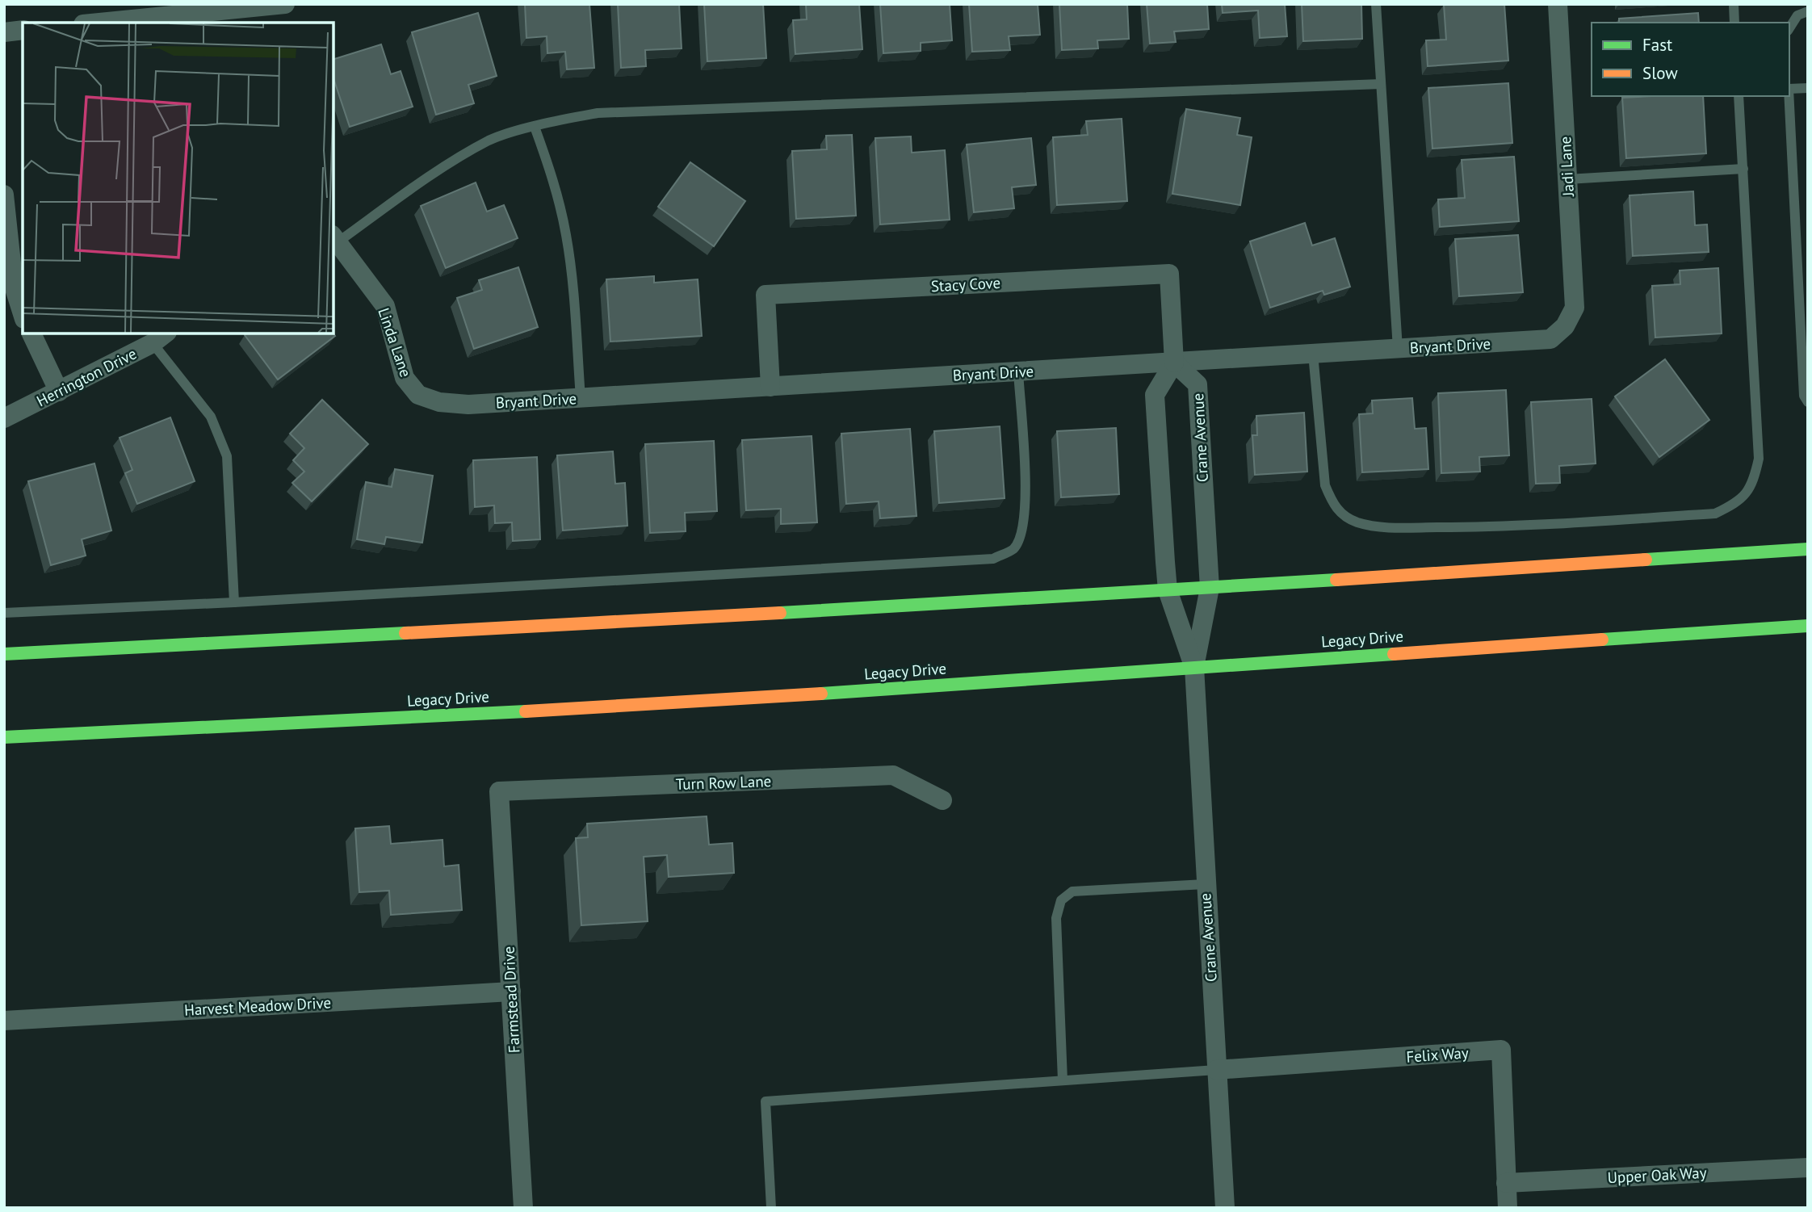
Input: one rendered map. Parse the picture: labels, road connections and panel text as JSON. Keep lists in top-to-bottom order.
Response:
{
  "streets": {
    "main road": ["Legacy Drive"],
    "street": [
      "Jadi Lane",
      "Stacy Cove",
      "Linda Lane",
      "Bryant Drive",
      "Herrington Drive",
      "Crane Avenue",
      "Turn Row Lane",
      "Farmstead Drive",
      "Harvest Meadow Drive",
      "Felix Way",
      "Upper Oak Way"
    ]
  },
  "crossings": [
    ["Jadi Lane", "Bryant Drive"],
    ["Stacy Cove", "Bryant Drive"],
    ["Stacy Cove", "Crane Avenue"],
    ["Linda Lane", "Bryant Drive"],
    ["Bryant Drive", "Crane Avenue"],
    ["Crane Avenue", "Legacy Drive"],
    ["Crane Avenue", "Felix Way"],
    ["Turn Row Lane", "Farmstead Drive"],
    ["Farmstead Drive", "Harvest Meadow Drive"],
    ["Felix Way", "Upper Oak Way"]
  ],
  "legend": ["Fast", "Slow"]
}
